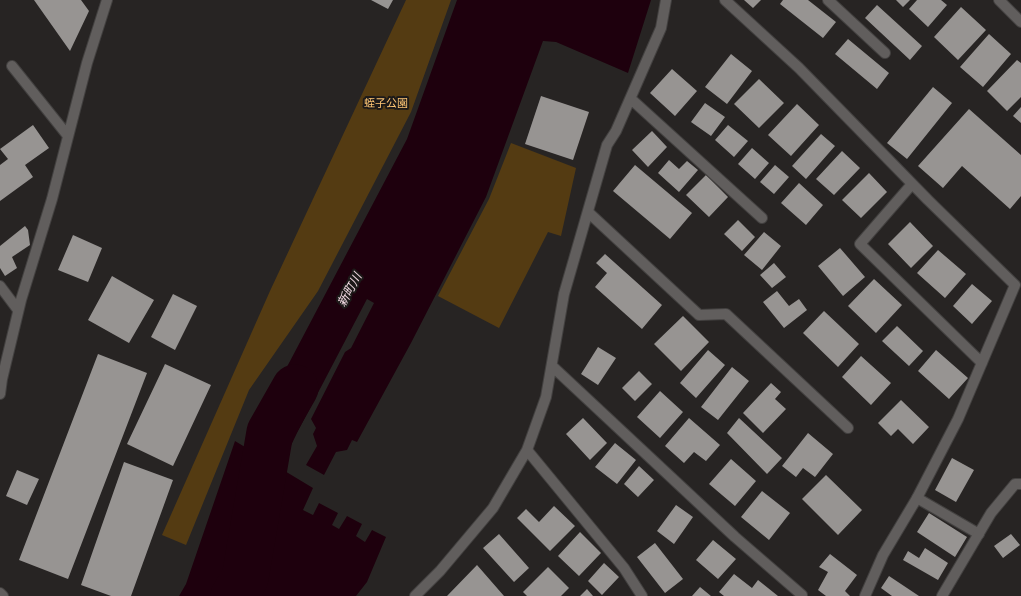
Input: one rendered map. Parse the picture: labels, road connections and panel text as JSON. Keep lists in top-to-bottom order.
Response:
{
  "water": ["新町川"],
  "parks": ["蛭子公園"]
}
